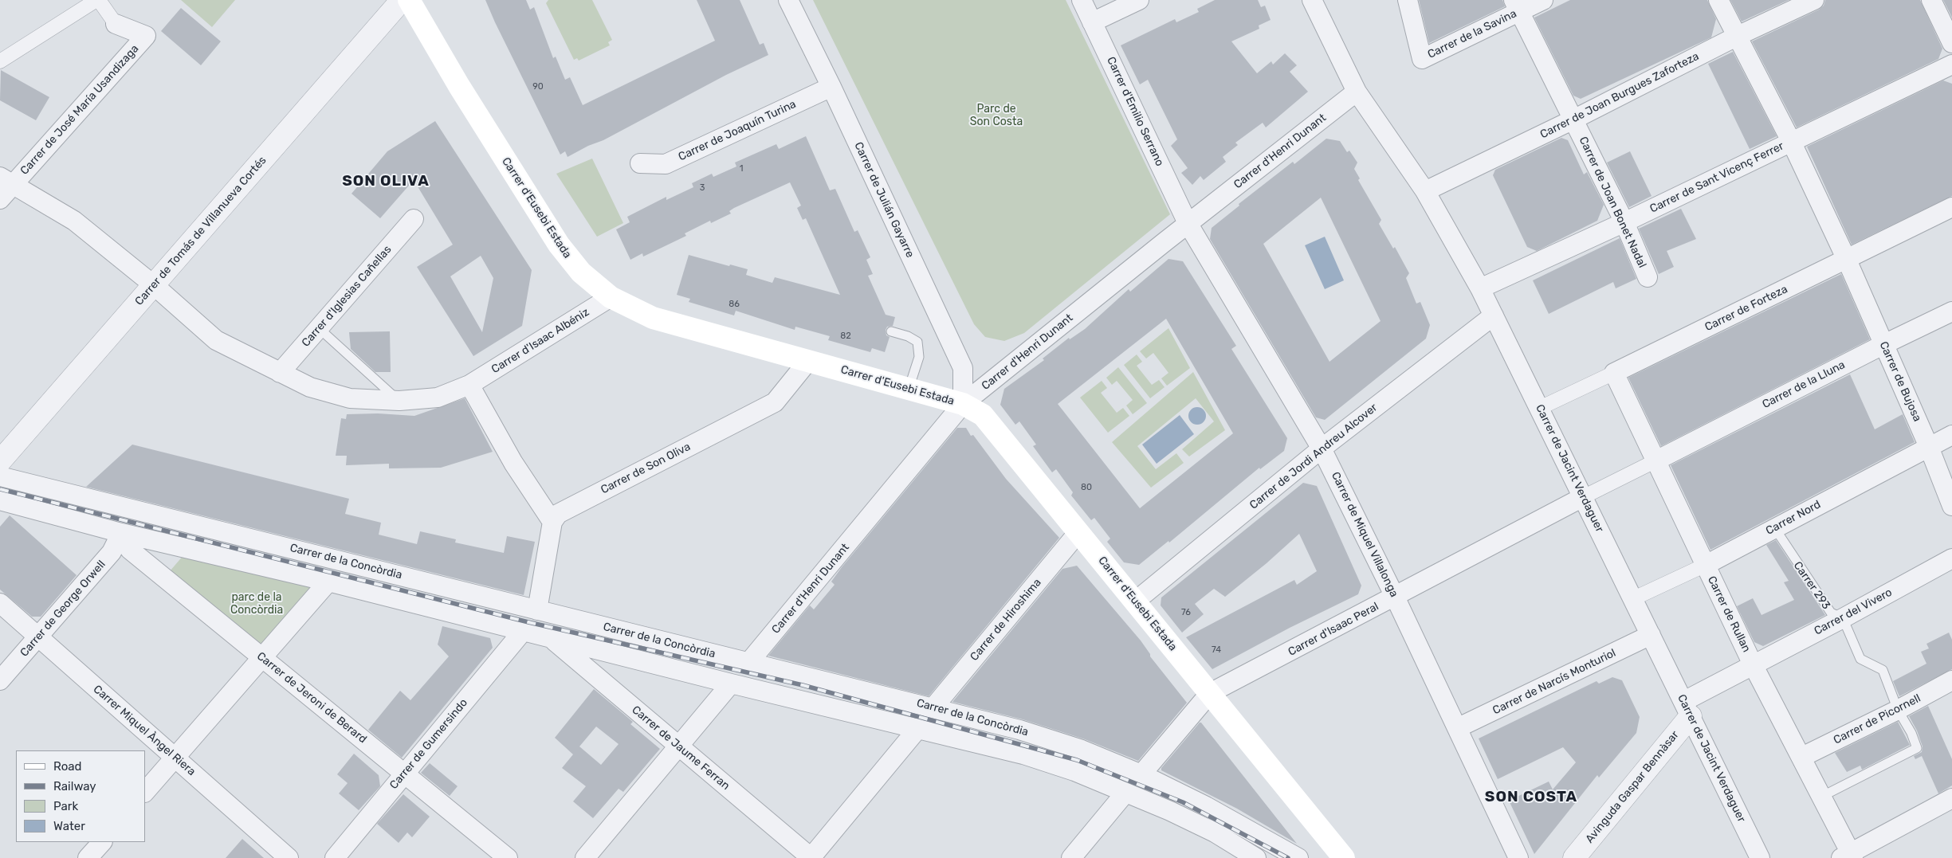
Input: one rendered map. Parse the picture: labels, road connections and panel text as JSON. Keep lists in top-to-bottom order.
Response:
{
  "streets": {
    "main road": ["Carrer d'Eusebi Estada"],
    "street": [
      "Carrer de la Savina",
      "Carrer de Joan Burgues Zaforteza",
      "Carrer de José María Usandizaga",
      "Carrer d'Emilio Serrano",
      "Carrer de Joaquín Turina",
      "Carrer d'Henri Dunant",
      "Carrer de Sant Vicenç Ferrer",
      "Carrer de Julián Gayarre",
      "Carrer de Joan Bonet Nadal",
      "Carrer de Tomás de Villanueva Cortés",
      "Carrer d'Iglesias Cañellas",
      "Carrer de Forteza",
      "Carrer d'Isaac Albéniz",
      "Carrer de Bujosa",
      "Carrer de la Lluna",
      "Carrer de Jordi Andreu Alcover",
      "Carrer de Son Oliva",
      "Carrer de Jacint Verdaguer",
      "Carrer Nord",
      "Carrer de Miquel Villalonga",
      "Carrer de la Concòrdia",
      "Carrer de George Orwell",
      "Carrer del Vivero",
      "Carrer de Rullan",
      "Carrer de Hiroshima",
      "Carrer d'Isaac Peral",
      "Carrer de Narcís Monturiol",
      "Carrer de Jeroni de Berard",
      "Carrer de Picornell",
      "Carrer Miquel Àngel Riera",
      "Carrer de Gumersindo",
      "Carrer de Jaume Ferran",
      "Avinguda Gaspar Bennàsar"
    ],
    "lane": ["Carrer 293"]
  },
  "crossings": [
    ["Carrer de la Savina", "Carrer de Joan Bonet Nadal"],
    ["Carrer de Joan Burgues Zaforteza", "Carrer de Joan Bonet Nadal"],
    ["Carrer de Joan Burgues Zaforteza", "Carrer de Bujosa"],
    ["Carrer de Joan Burgues Zaforteza", "Carrer de Jacint Verdaguer"],
    ["Carrer de José María Usandizaga", "Carrer d'Isaac Albéniz"],
    ["Carrer d'Emilio Serrano", "Carrer d'Henri Dunant"],
    ["Carrer d'Emilio Serrano", "Carrer de Miquel Villalonga"],
    ["Carrer de Joaquín Turina", "Carrer de Julián Gayarre"],
    ["Carrer d'Henri Dunant", "Carrer de Julián Gayarre"],
    ["Carrer d'Henri Dunant", "Carrer d'Eusebi Estada"],
    ["Carrer d'Henri Dunant", "Carrer de Jacint Verdaguer"],
    ["Carrer d'Henri Dunant", "Carrer de Miquel Villalonga"],
    ["Carrer d'Henri Dunant", "Carrer de la Concòrdia"],
    ["Carrer de Sant Vicenç Ferrer", "Carrer de Joan Bonet Nadal"],
    ["Carrer de Sant Vicenç Ferrer", "Carrer de Bujosa"],
    ["Carrer de Sant Vicenç Ferrer", "Carrer de Jacint Verdaguer"],
    ["Carrer de Julián Gayarre", "Carrer d'Eusebi Estada"],
    ["Carrer d'Eusebi Estada", "Carrer d'Isaac Albéniz"],
    ["Carrer d'Eusebi Estada", "Carrer de Jordi Andreu Alcover"],
    ["Carrer d'Eusebi Estada", "Carrer de Son Oliva"],
    ["Carrer d'Eusebi Estada", "Carrer de Hiroshima"],
    ["Carrer d'Eusebi Estada", "Carrer d'Isaac Peral"],
    ["Carrer de Tomás de Villanueva Cortés", "Carrer d'Isaac Albéniz"],
    ["Carrer d'Iglesias Cañellas", "Carrer d'Isaac Albéniz"],
    ["Carrer de Forteza", "Carrer de Bujosa"],
    ["Carrer de Forteza", "Carrer de Jacint Verdaguer"],
    ["Carrer de Forteza", "Carrer de Rullan"],
    ["Carrer de Bujosa", "Carrer de la Lluna"],
    ["Carrer de Bujosa", "Carrer Nord"],
    ["Carrer de la Lluna", "Carrer de Rullan"],
    ["Carrer de Jordi Andreu Alcover", "Carrer de Jacint Verdaguer"],
    ["Carrer de Jordi Andreu Alcover", "Carrer de Miquel Villalonga"],
    ["Carrer de Jacint Verdaguer", "Carrer Nord"],
    ["Carrer de Jacint Verdaguer", "Carrer del Vivero"],
    ["Carrer de Jacint Verdaguer", "Carrer d'Isaac Peral"],
    ["Carrer de Jacint Verdaguer", "Carrer de Narcís Monturiol"],
    ["Carrer de Jacint Verdaguer", "Avinguda Gaspar Bennàsar"],
    ["Carrer Nord", "Carrer 293"],
    ["Carrer Nord", "Carrer de Rullan"],
    ["Carrer de Miquel Villalonga", "Carrer d'Isaac Peral"],
    ["Carrer de Miquel Villalonga", "Carrer de Narcís Monturiol"],
    ["Carrer de la Concòrdia", "Carrer de George Orwell"],
    ["Carrer de la Concòrdia", "Carrer de Hiroshima"],
    ["Carrer de la Concòrdia", "Carrer de Jeroni de Berard"],
    ["Carrer de la Concòrdia", "Carrer de Gumersindo"],
    ["Carrer de la Concòrdia", "Carrer de Jaume Ferran"],
    ["Carrer 293", "Carrer del Vivero"],
    ["Carrer de George Orwell", "Carrer de Jeroni de Berard"],
    ["Carrer de George Orwell", "Carrer Miquel Àngel Riera"],
    ["Carrer del Vivero", "Carrer de Rullan"],
    ["Carrer del Vivero", "Avinguda Gaspar Bennàsar"],
    ["Carrer de Rullan", "Carrer de Picornell"],
    ["Carrer de Jeroni de Berard", "Carrer de Gumersindo"]
  ],
  "districts": ["SON OLIVA", "SON COSTA"],
  "parks": ["Parc de Son Costa", "parc de la Concòrdia"],
  "house_numbers": [
    "90",
    "1",
    "3",
    "86",
    "82",
    "80",
    "76",
    "74"
  ],
  "legend": [
    "Road",
    "Railway",
    "Park",
    "Water"
  ]
}
